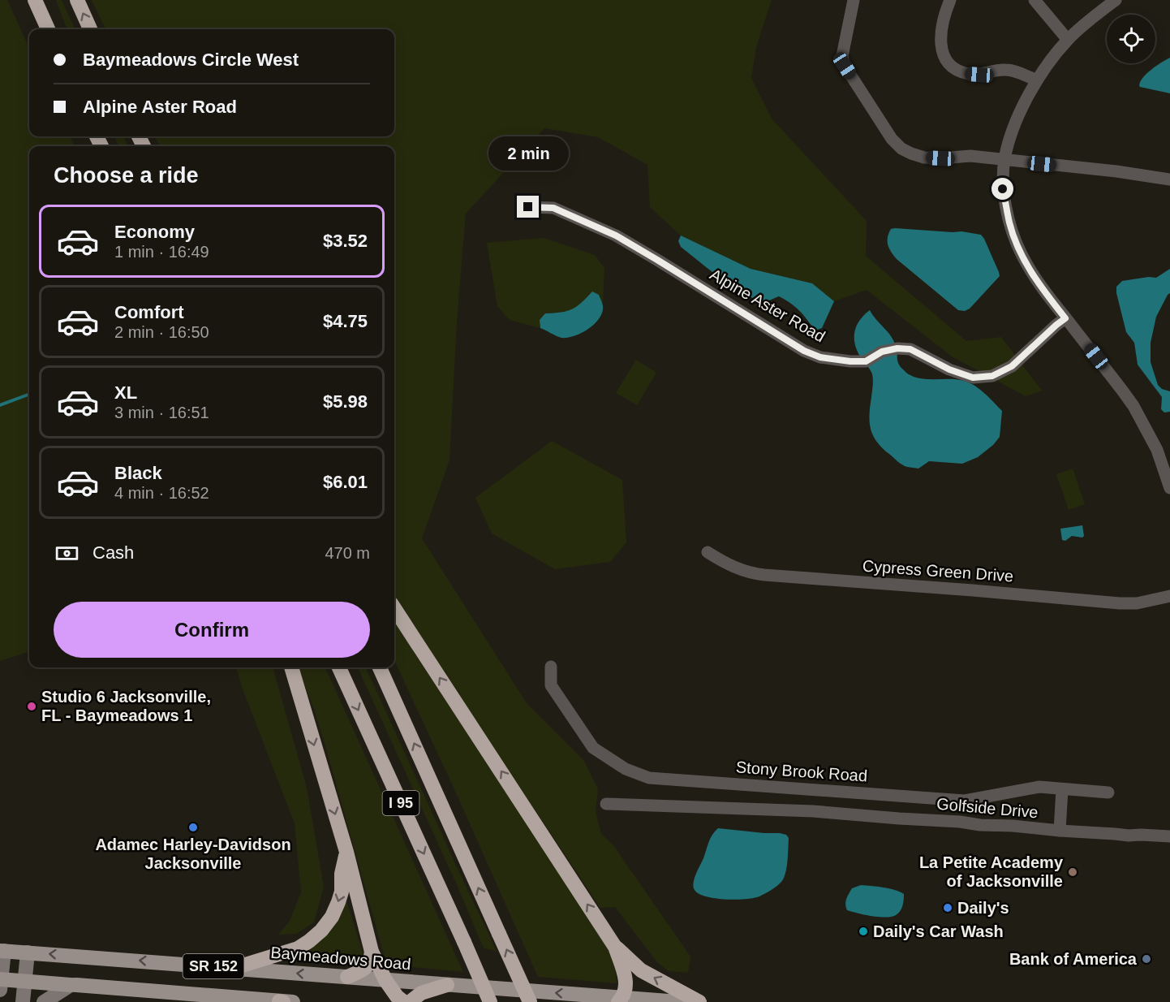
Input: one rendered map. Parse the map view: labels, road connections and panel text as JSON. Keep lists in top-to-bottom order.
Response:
{
  "streets": {
    "highway": ["I 95"],
    "main road": ["Baymeadows Road", "SR 152"],
    "street": [
      "Alpine Aster Road",
      "Cypress Green Drive",
      "Stony Brook Road",
      "Golfside Drive"
    ]
  },
  "places": [
    "Studio 6 Jacksonville, FL - Baymeadows 1",
    "Adamec Harley-Davidson Jacksonville",
    "La Petite Academy of Jacksonville",
    "Daily's",
    "Daily's Car Wash",
    "Bank of America"
  ],
  "page": {
    "banner": ["Baymeadows Circle West", "Alpine Aster Road"],
    "bubble": "2 min",
    "heading": "Choose a ride",
    "list": [
      {
        "name": "Economy",
        "note": "1 min · 16:49",
        "value": "$3.52"
      },
      {
        "name": "Comfort",
        "note": "2 min · 16:50",
        "value": "$4.75"
      },
      {
        "name": "XL",
        "note": "3 min · 16:51",
        "value": "$5.98"
      },
      {
        "name": "Black",
        "note": "4 min · 16:52",
        "value": "$6.01"
      }
    ],
    "pay": ["Cash", "470 m"],
    "buttons": "Confirm"
  }
}
